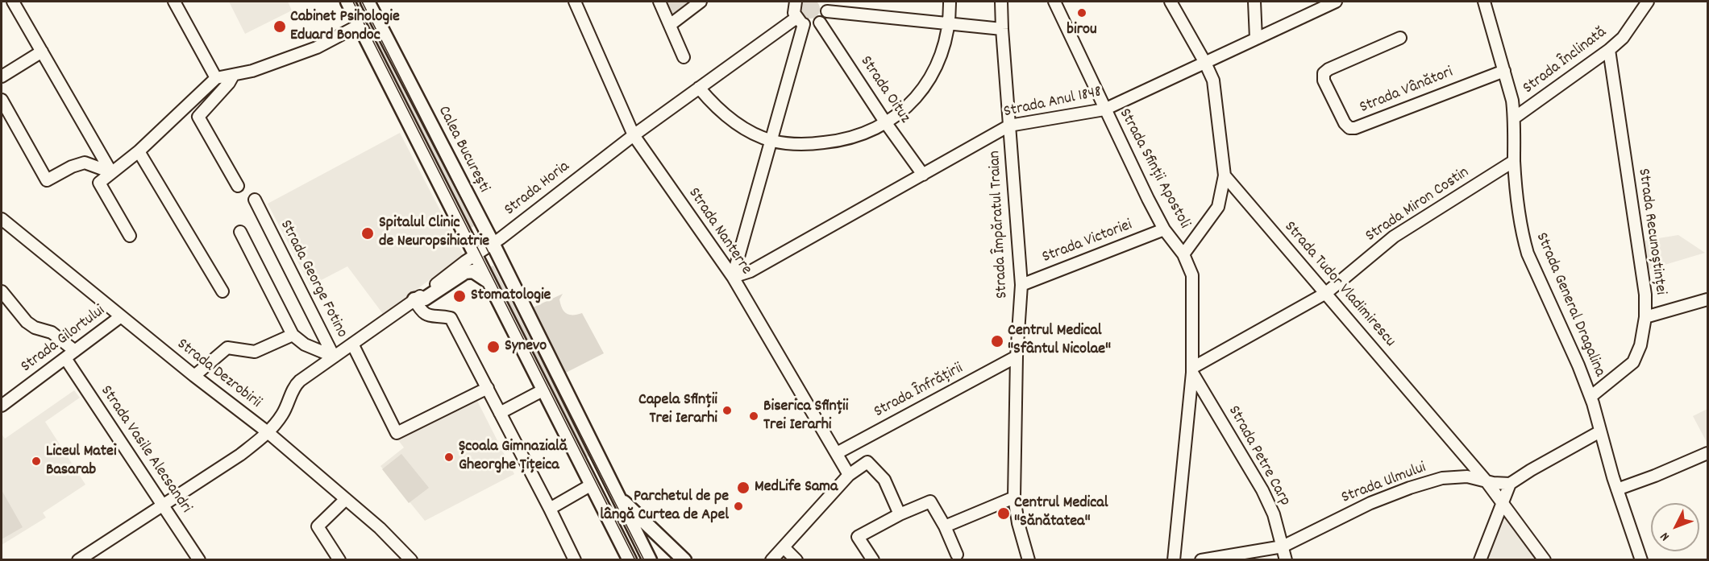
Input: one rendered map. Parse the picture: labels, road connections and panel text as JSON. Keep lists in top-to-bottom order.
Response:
{
  "streets": {
    "main road": ["Calea București"],
    "street": [
      "Strada Înclinată",
      "Strada Oituz",
      "Strada Vânători",
      "Strada Anul 1848",
      "Strada Sfinții Apostoli",
      "Strada Horia",
      "Strada Miron Costin",
      "Strada Împăratul Traian",
      "Strada Nanterre",
      "Strada Recunoștinței",
      "Strada Victoriei",
      "Strada George Fotino",
      "Strada Tudor Vladimirescu",
      "Strada General Dragalina",
      "Strada Gilortului",
      "Strada Dezrobirii",
      "Strada Înfrățirii",
      "Strada Vasile Alecsandri",
      "Strada Petre Carp",
      "Strada Ulmului"
    ]
  },
  "crossings": [
    ["Strada Înclinată", "Strada Recunoștinței"],
    ["Strada Înclinată", "Strada General Dragalina"],
    ["Strada Oituz", "Strada Anul 1848"],
    ["Strada Vânători", "Strada General Dragalina"],
    ["Strada Anul 1848", "Strada Sfinții Apostoli"],
    ["Strada Anul 1848", "Strada Împăratul Traian"],
    ["Strada Anul 1848", "Strada Nanterre"],
    ["Calea București", "Strada Horia"],
    ["Strada Sfinții Apostoli", "Strada Miron Costin"],
    ["Strada Sfinții Apostoli", "Strada Victoriei"],
    ["Strada Sfinții Apostoli", "Strada Petre Carp"],
    ["Strada Horia", "Strada Nanterre"],
    ["Strada Horia", "Strada George Fotino"],
    ["Strada Horia", "Strada Dezrobirii"],
    ["Strada Horia", "Strada Vasile Alecsandri"],
    ["Strada Miron Costin", "Strada Tudor Vladimirescu"],
    ["Strada Miron Costin", "Strada General Dragalina"],
    ["Strada Miron Costin", "Strada Petre Carp"],
    ["Strada Împăratul Traian", "Strada Victoriei"],
    ["Strada Împăratul Traian", "Strada Înfrățirii"],
    ["Strada Nanterre", "Strada Înfrățirii"],
    ["Strada Recunoștinței", "Strada General Dragalina"],
    ["Strada Tudor Vladimirescu", "Strada Ulmului"],
    ["Strada Gilortului", "Strada Dezrobirii"],
    ["Strada Gilortului", "Strada Vasile Alecsandri"],
    ["Strada Petre Carp", "Strada Ulmului"]
  ],
  "places": [
    "birou",
    "Cabinet Psihologie Eduard Bondoc",
    "Spitalul Clinic de Neuropsihiatrie",
    "Stomatologie",
    "Centrul Medical \"Sfântul Nicolae\"",
    "Synevo",
    "Capela Sfinții Trei Ierarhi",
    "Biserica Sfinții Trei Ierarhi",
    "Școala Gimnazială Gheorghe Țițeica",
    "Liceul Matei Basarab",
    "MedLife Sama",
    "Parchetul de pe lângă Curtea de Apel",
    "Centrul Medical \"Sănătatea\""
  ],
  "north": "bottom left"
}
